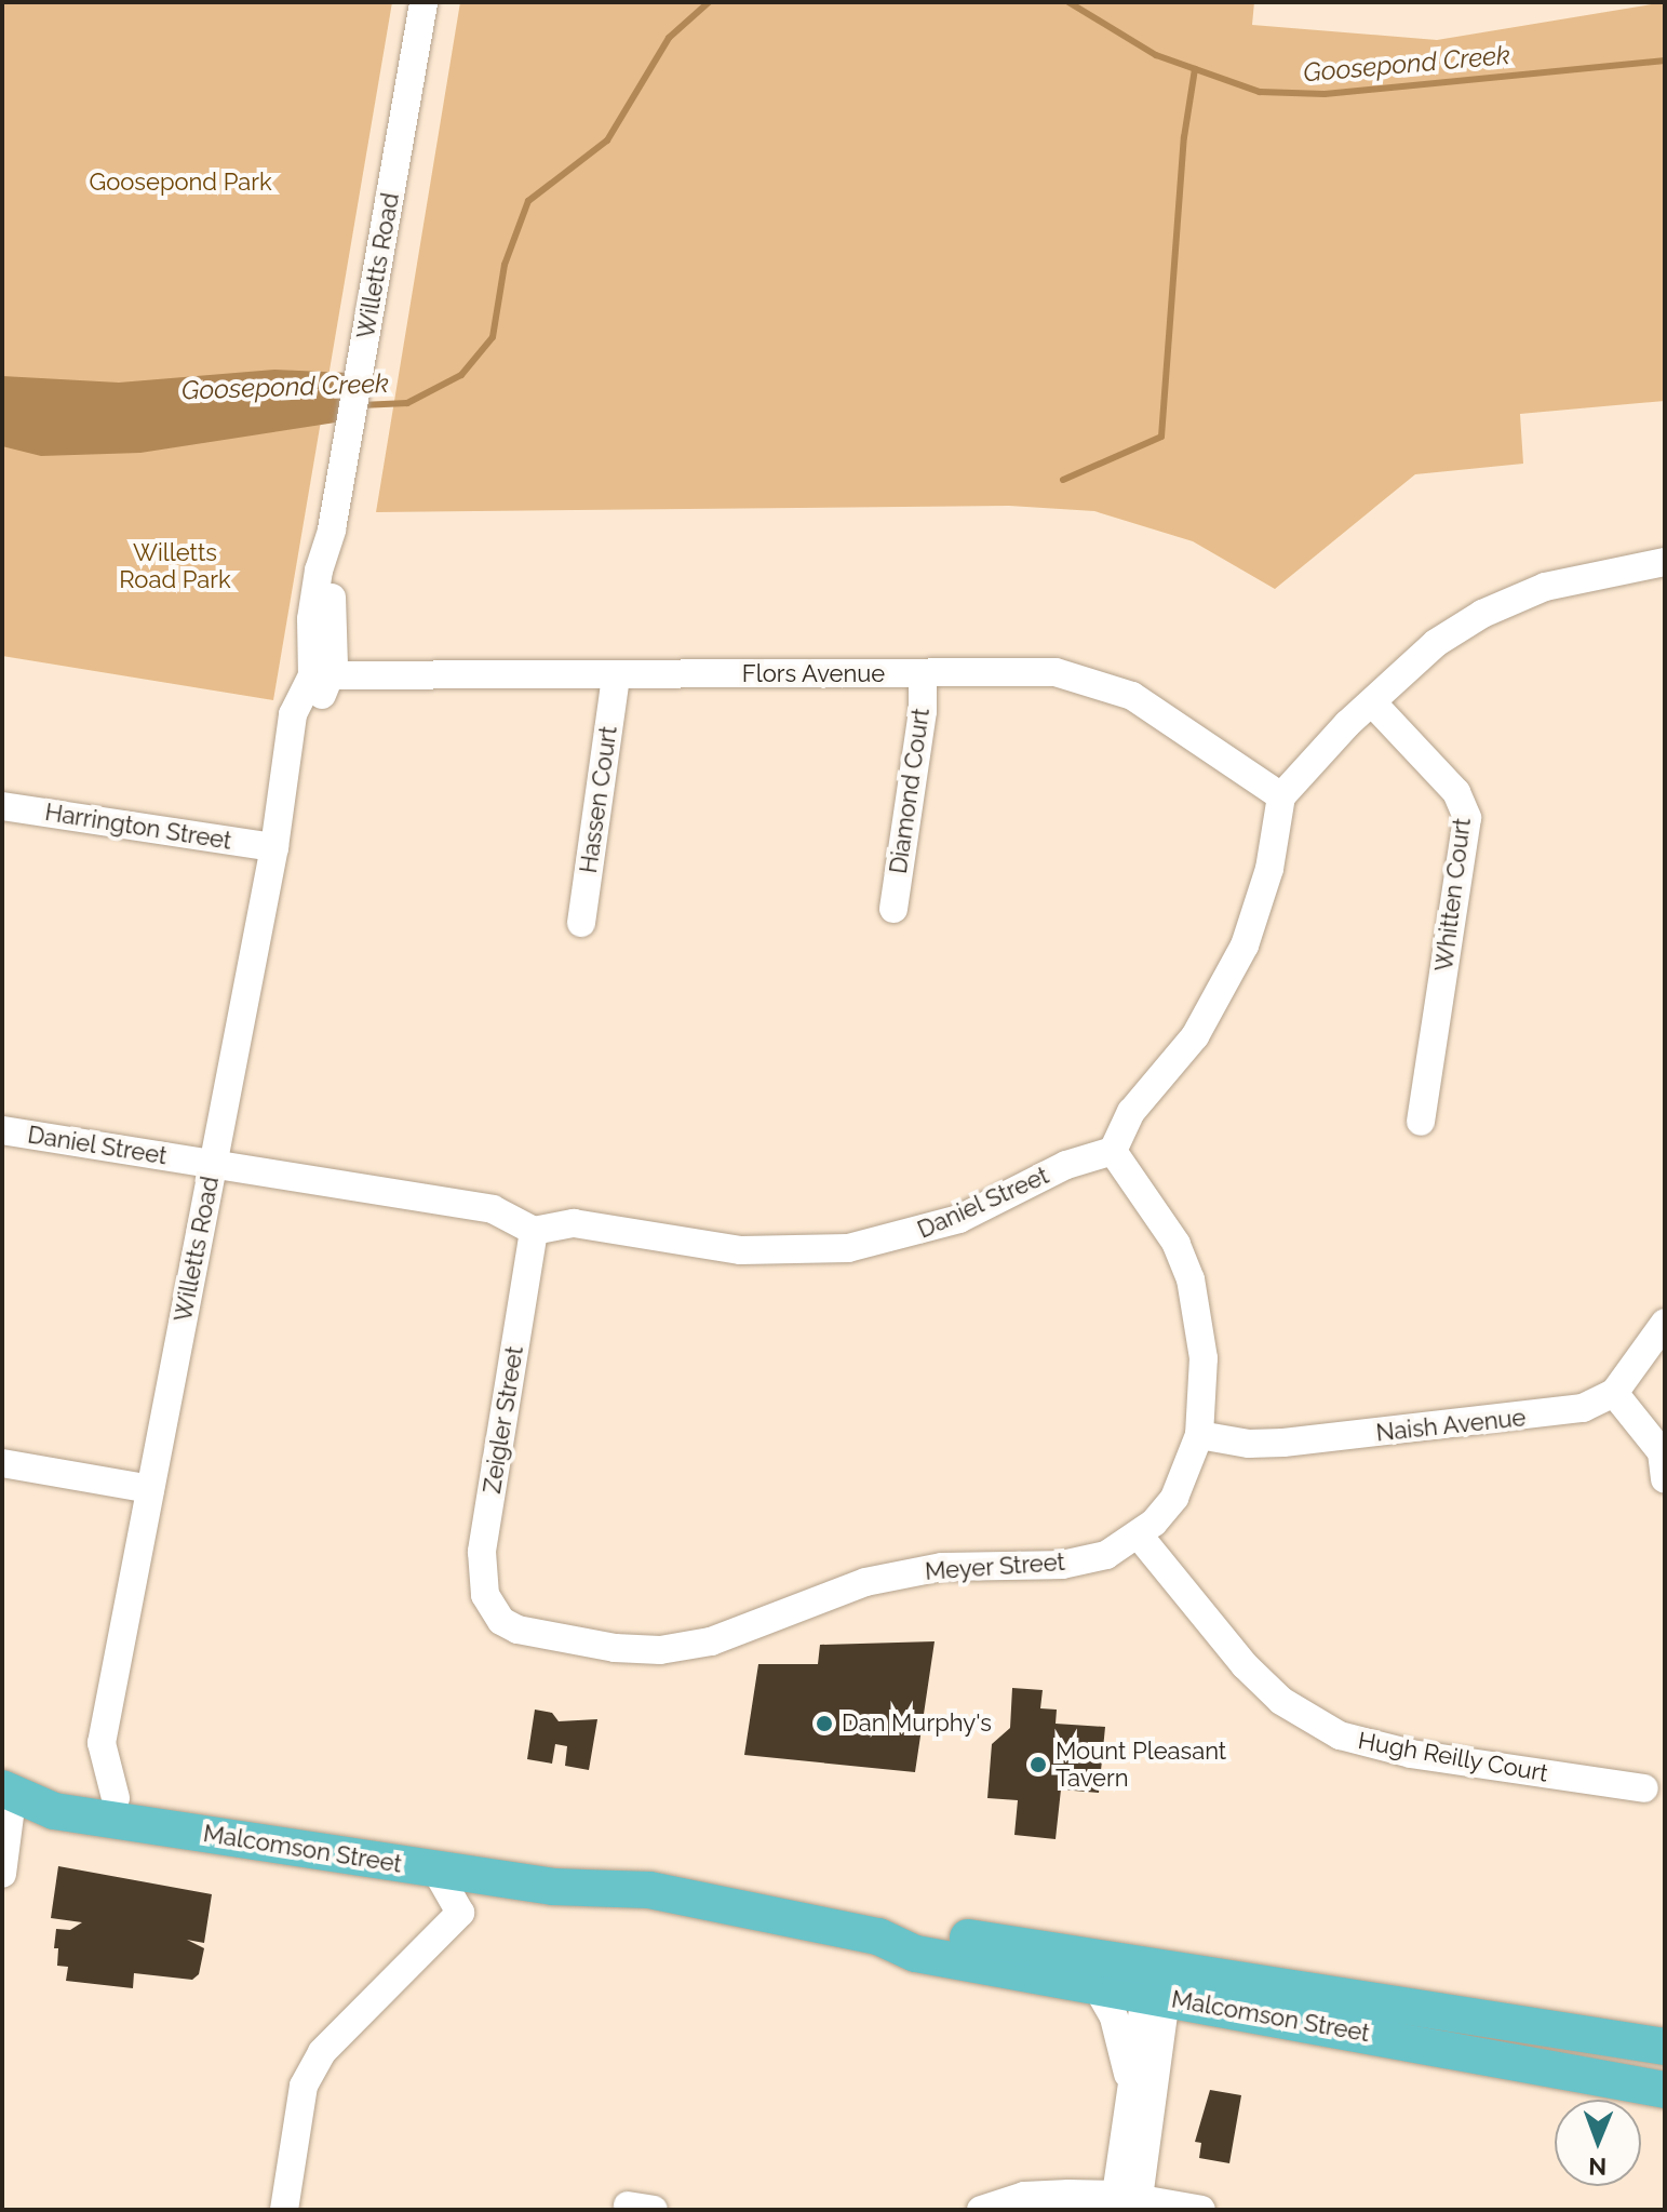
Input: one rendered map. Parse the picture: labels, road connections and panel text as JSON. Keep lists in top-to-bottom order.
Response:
{
  "streets": {
    "main road": ["Malcomson Street"],
    "street": [
      "Willetts Road",
      "Flors Avenue",
      "Diamond Court",
      "Hassen Court",
      "Harrington Street",
      "Whitten Court",
      "Daniel Street",
      "Zeigler Street",
      "Naish Avenue",
      "Meyer Street",
      "Hugh Reilly Court"
    ]
  },
  "crossings": [
    ["Willetts Road", "Flors Avenue"],
    ["Willetts Road", "Harrington Street"],
    ["Willetts Road", "Daniel Street"],
    ["Willetts Road", "Malcomson Street"],
    ["Flors Avenue", "Diamond Court"],
    ["Flors Avenue", "Hassen Court"],
    ["Daniel Street", "Zeigler Street"],
    ["Daniel Street", "Meyer Street"],
    ["Zeigler Street", "Meyer Street"],
    ["Naish Avenue", "Meyer Street"],
    ["Meyer Street", "Hugh Reilly Court"]
  ],
  "water": ["Goosepond Creek"],
  "parks": ["Goosepond Park", "Willetts Road Park"],
  "places": ["Dan Murphy's", "Mount Pleasant Tavern"],
  "north": "bottom"
}
